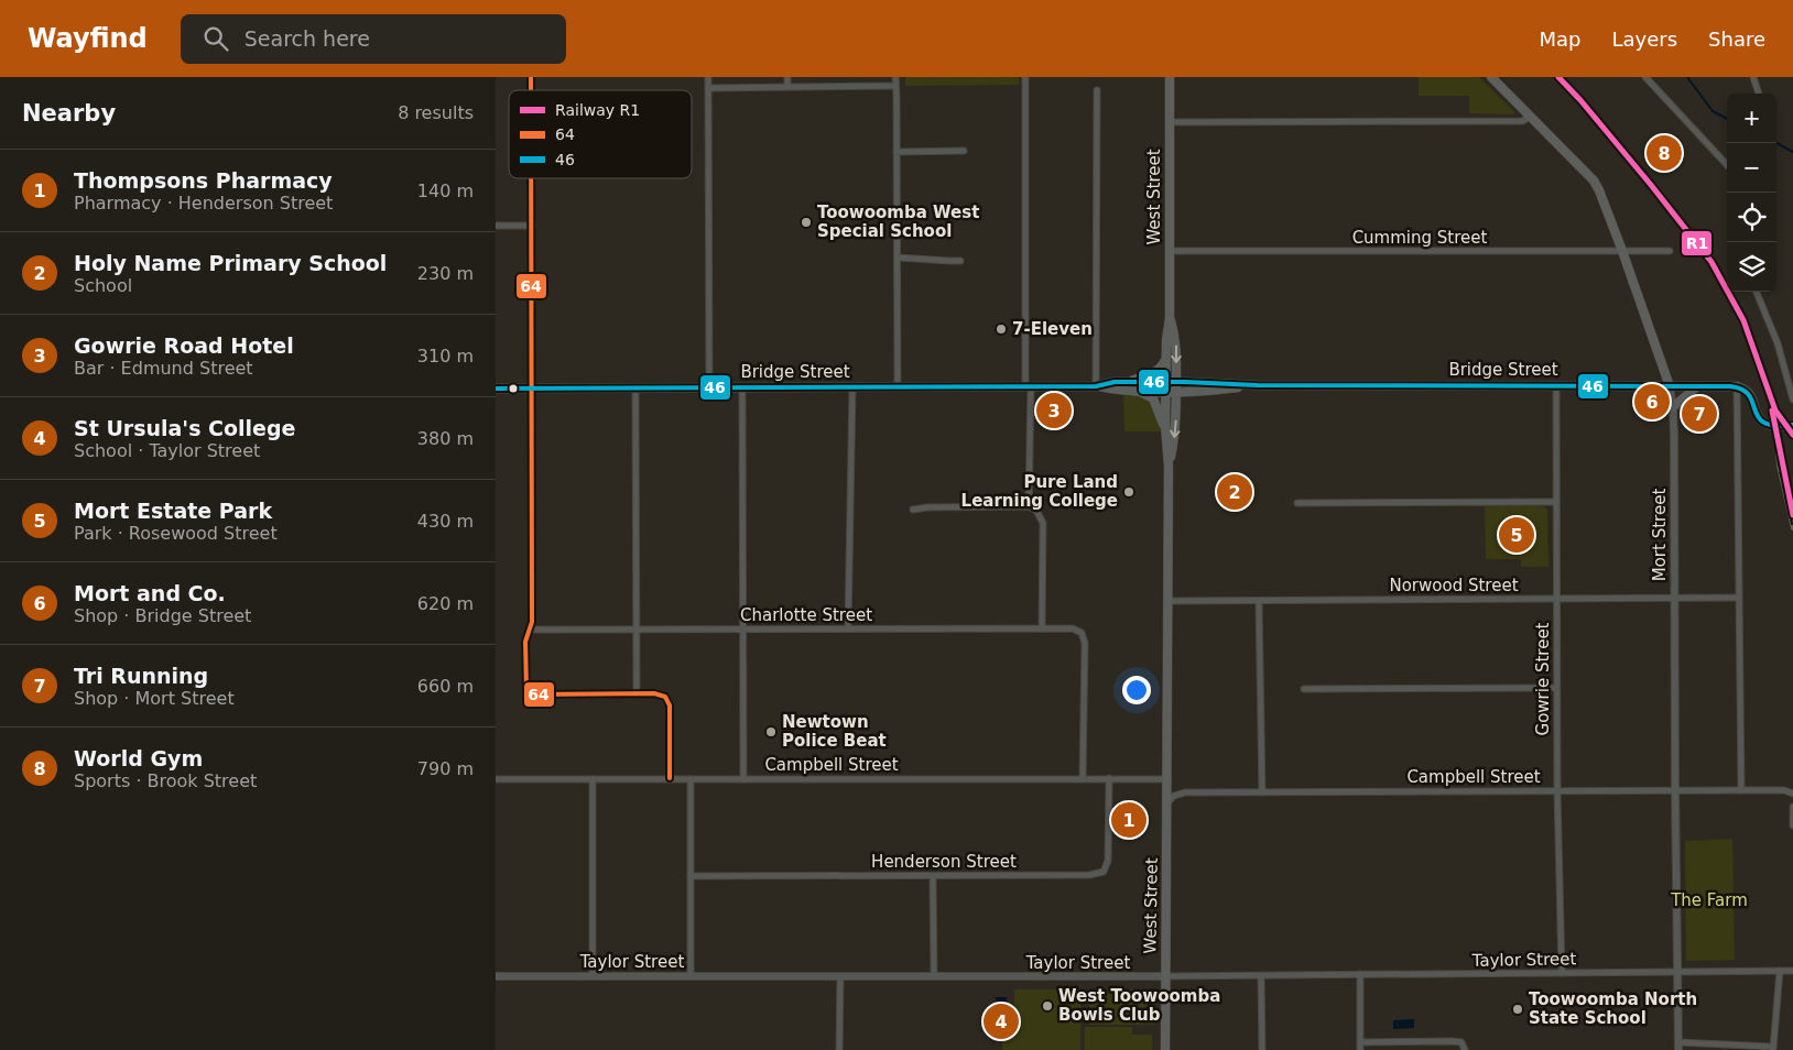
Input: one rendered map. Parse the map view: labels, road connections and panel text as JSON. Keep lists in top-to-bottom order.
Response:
{
  "streets": {
    "main road": ["West Street", "Bridge Street", "Mort Street"],
    "street": [
      "Cumming Street",
      "Norwood Street",
      "Charlotte Street",
      "Gowrie Street",
      "Campbell Street",
      "Henderson Street",
      "Taylor Street"
    ]
  },
  "crossings": [
    ["West Street", "Cumming Street"],
    ["West Street", "Bridge Street"],
    ["West Street", "Norwood Street"],
    ["West Street", "Campbell Street"],
    ["West Street", "Taylor Street"],
    ["Cumming Street", "Mort Street"],
    ["Bridge Street", "Mort Street"],
    ["Bridge Street", "Gowrie Street"],
    ["Mort Street", "Norwood Street"],
    ["Mort Street", "Campbell Street"],
    ["Mort Street", "Taylor Street"],
    ["Norwood Street", "Gowrie Street"],
    ["Charlotte Street", "Campbell Street"],
    ["Gowrie Street", "Campbell Street"],
    ["Gowrie Street", "Taylor Street"],
    ["Campbell Street", "Henderson Street"]
  ],
  "parks": ["The Farm"],
  "places": [
    "Toowoomba West Special School",
    "7-Eleven",
    "Pure Land Learning College",
    "Newtown Police Beat",
    "West Toowoomba Bowls Club",
    "Toowoomba North State School"
  ],
  "lines": ["rail line R1", "transit line 64", "transit line 46"],
  "legend": ["Railway R1", "64", "46"],
  "page": {
    "header": "Wayfind",
    "search": "Search here",
    "nav": ["Map", "Layers", "Share"],
    "heading": ["Nearby", "8 results"],
    "map_buttons": ["+", "−"],
    "pins": [
      "8",
      "6",
      "3",
      "7",
      "2",
      "5",
      "1",
      "4"
    ],
    "list": [
      {
        "mark": "1",
        "name": "Thompsons Pharmacy",
        "note": "Pharmacy · Henderson Street",
        "value": "140 m"
      },
      {
        "mark": "2",
        "name": "Holy Name Primary School",
        "note": "School",
        "value": "230 m"
      },
      {
        "mark": "3",
        "name": "Gowrie Road Hotel",
        "note": "Bar · Edmund Street",
        "value": "310 m"
      },
      {
        "mark": "4",
        "name": "St Ursula's College",
        "note": "School · Taylor Street",
        "value": "380 m"
      },
      {
        "mark": "5",
        "name": "Mort Estate Park",
        "note": "Park · Rosewood Street",
        "value": "430 m"
      },
      {
        "mark": "6",
        "name": "Mort and Co.",
        "note": "Shop · Bridge Street",
        "value": "620 m"
      },
      {
        "mark": "7",
        "name": "Tri Running",
        "note": "Shop · Mort Street",
        "value": "660 m"
      },
      {
        "mark": "8",
        "name": "World Gym",
        "note": "Sports · Brook Street",
        "value": "790 m"
      }
    ]
  }
}
